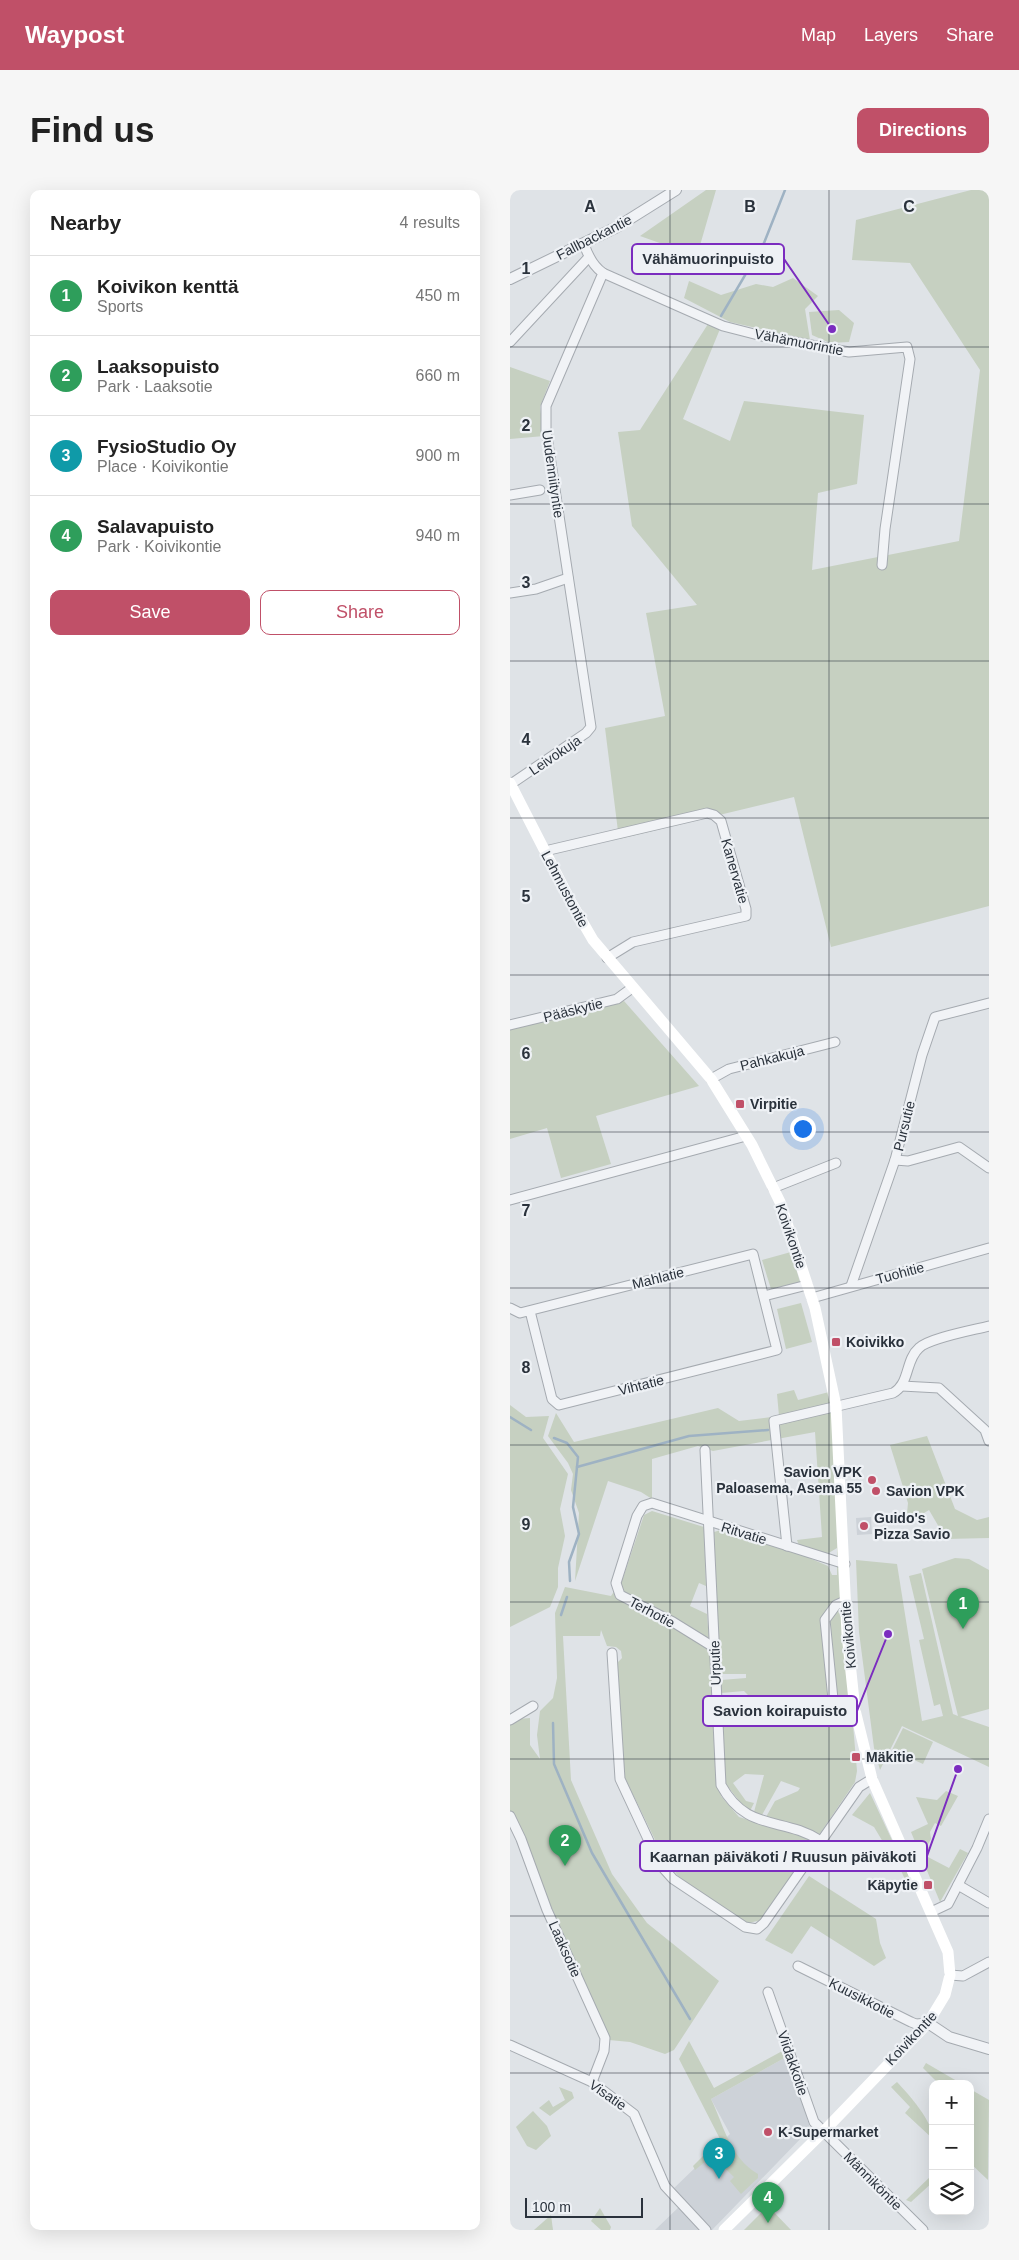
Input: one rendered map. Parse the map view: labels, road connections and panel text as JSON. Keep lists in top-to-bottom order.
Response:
{
  "streets": {
    "main road": ["Lehmustontie", "Koivikontie"],
    "street": [
      "Fallbackantie",
      "Vähämuorintie",
      "Uudenniityntie",
      "Leivokuja",
      "Kanervatie",
      "Pääskytie",
      "Pahkakuja",
      "Pursutie",
      "Tuohitie",
      "Mahlatie",
      "Vihtatie",
      "Ritvatie",
      "Terhotie",
      "Urputie",
      "Laaksotie",
      "Kuusikkotie",
      "Viidakkotie",
      "Visatie",
      "Männiköntie"
    ]
  },
  "crossings": [
    ["Vähämuorintie", "Uudenniityntie"],
    ["Uudenniityntie", "Leivokuja"],
    ["Leivokuja", "Lehmustontie"],
    ["Kanervatie", "Lehmustontie"],
    ["Lehmustontie", "Pääskytie"],
    ["Lehmustontie", "Koivikontie"],
    ["Pääskytie", "Koivikontie"],
    ["Pahkakuja", "Koivikontie"],
    ["Pursutie", "Tuohitie"],
    ["Koivikontie", "Tuohitie"],
    ["Koivikontie", "Ritvatie"],
    ["Koivikontie", "Kuusikkotie"],
    ["Koivikontie", "Viidakkotie"],
    ["Koivikontie", "Männiköntie"],
    ["Mahlatie", "Vihtatie"],
    ["Ritvatie", "Terhotie"],
    ["Ritvatie", "Urputie"],
    ["Terhotie", "Urputie"],
    ["Laaksotie", "Visatie"],
    ["Viidakkotie", "Männiköntie"]
  ],
  "places": {
    "other": [
      "Vähämuorinpuisto",
      "Savion VPK Paloasema, Asema 55",
      "Savion VPK",
      "Guido's Pizza Savio",
      "Savion koirapuisto",
      "Kaarnan päiväkoti / Ruusun päiväkoti",
      "K-Supermarket"
    ],
    "transit": [
      "Virpitie",
      "Koivikko",
      "Mäkitie",
      "Käpytie"
    ]
  },
  "scale_bar": "100 m",
  "page": {
    "header": "Waypost",
    "nav": ["Map", "Layers", "Share"],
    "buttons": [
      "Directions",
      ["Save", "Share"]
    ],
    "title": "Find us",
    "heading": ["Nearby", "4 results"],
    "list": [
      {
        "mark": "1",
        "name": "Koivikon kenttä",
        "note": "Sports",
        "value": "450 m"
      },
      {
        "mark": "2",
        "name": "Laaksopuisto",
        "note": "Park · Laaksotie",
        "value": "660 m"
      },
      {
        "mark": "3",
        "name": "FysioStudio Oy",
        "note": "Place · Koivikontie",
        "value": "900 m"
      },
      {
        "mark": "4",
        "name": "Salavapuisto",
        "note": "Park · Koivikontie",
        "value": "940 m"
      }
    ],
    "pins": [
      "1",
      "2",
      "3",
      "4"
    ],
    "map_buttons": ["+", "−"],
    "scale": "100 m"
  },
  "grid": {
    "columns": ["A", "B", "C"],
    "rows": [
      "1",
      "2",
      "3",
      "4",
      "5",
      "6",
      "7",
      "8",
      "9"
    ]
  }
}
